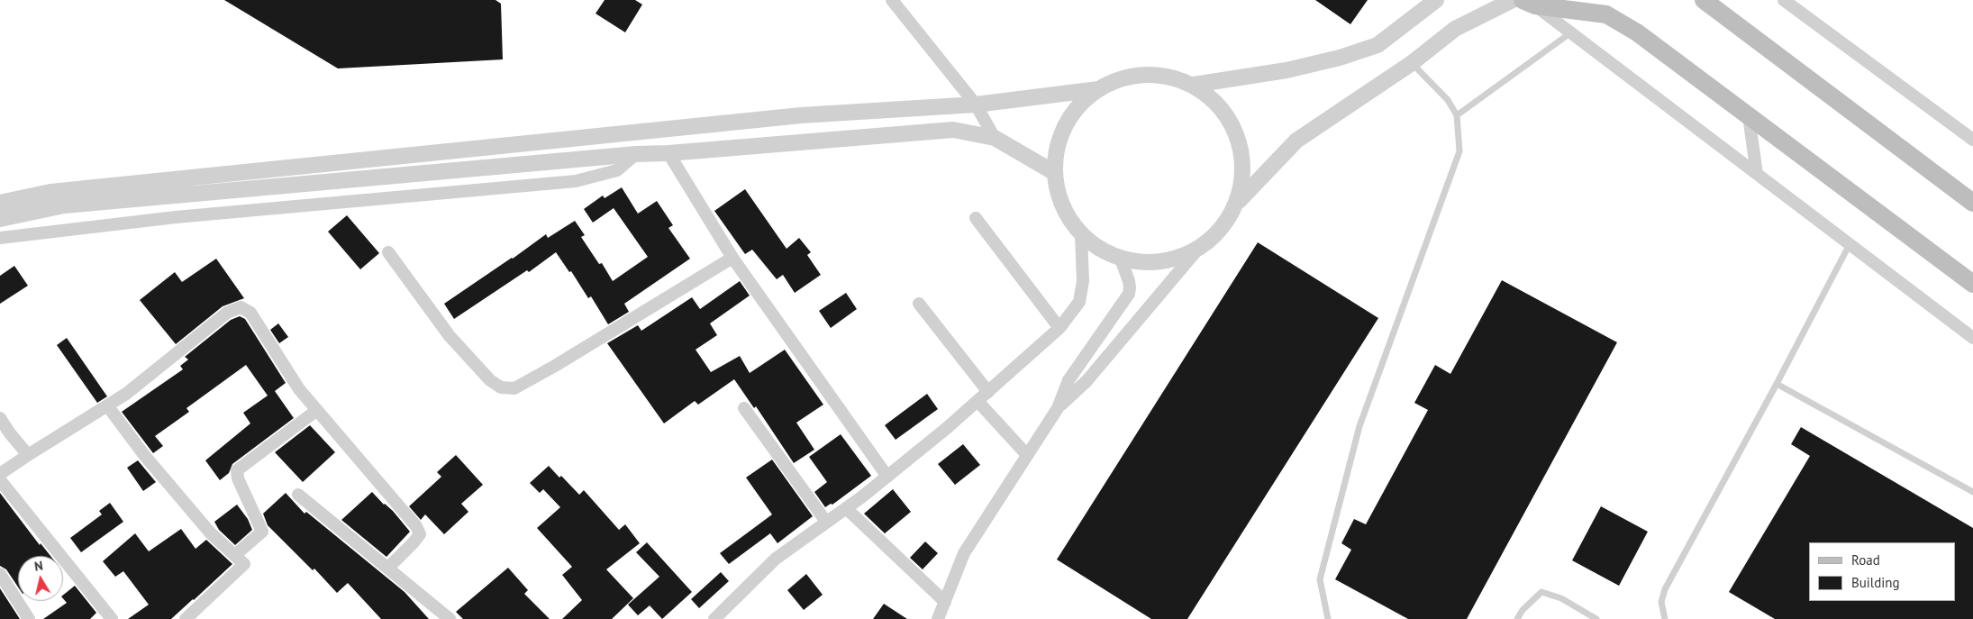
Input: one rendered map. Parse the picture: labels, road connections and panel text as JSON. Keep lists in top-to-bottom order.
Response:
{
  "legend": ["Road", "Building"],
  "north": "top"
}
